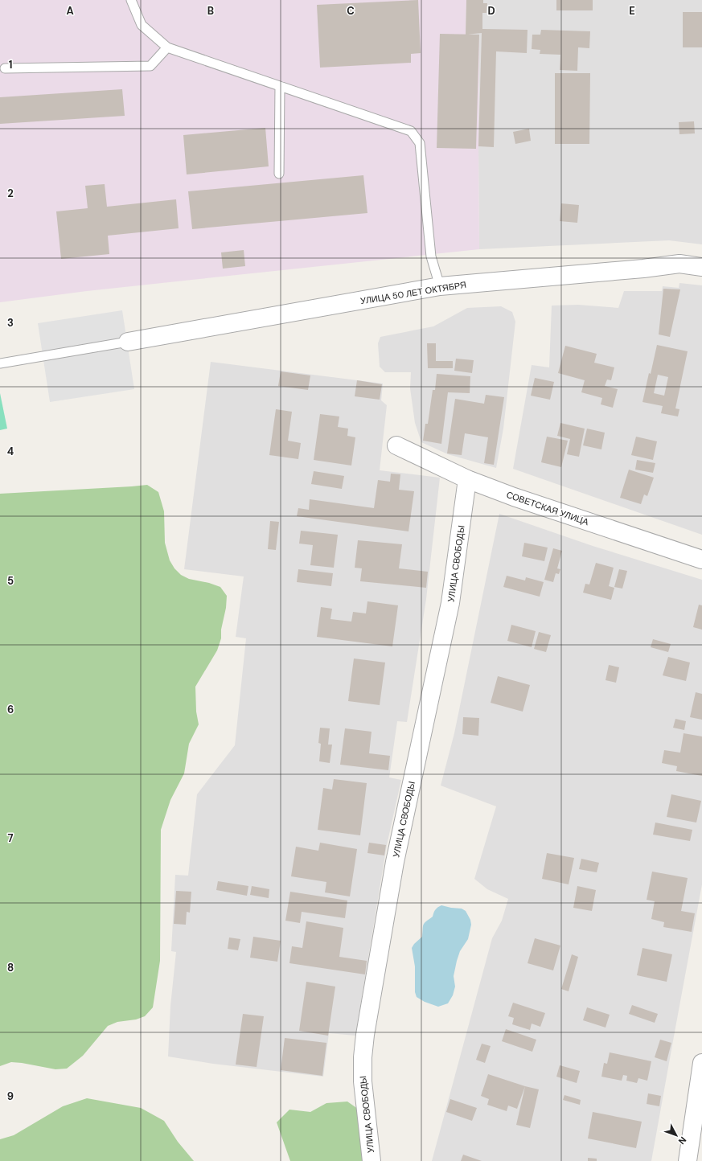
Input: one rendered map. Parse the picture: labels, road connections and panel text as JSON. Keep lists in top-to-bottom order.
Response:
{
  "streets": {
    "street": ["УЛИЦА 50 ЛЕТ ОКТЯБРЯ", "СОВЕТСКАЯ УЛИЦА", "УЛИЦА СВОБОДЫ"]
  },
  "crossings": [
    ["СОВЕТСКАЯ УЛИЦА", "УЛИЦА СВОБОДЫ"]
  ],
  "north": "bottom right",
  "grid": {
    "columns": [
      "A",
      "B",
      "C",
      "D",
      "E"
    ],
    "rows": [
      "1",
      "2",
      "3",
      "4",
      "5",
      "6",
      "7",
      "8",
      "9"
    ]
  }
}
